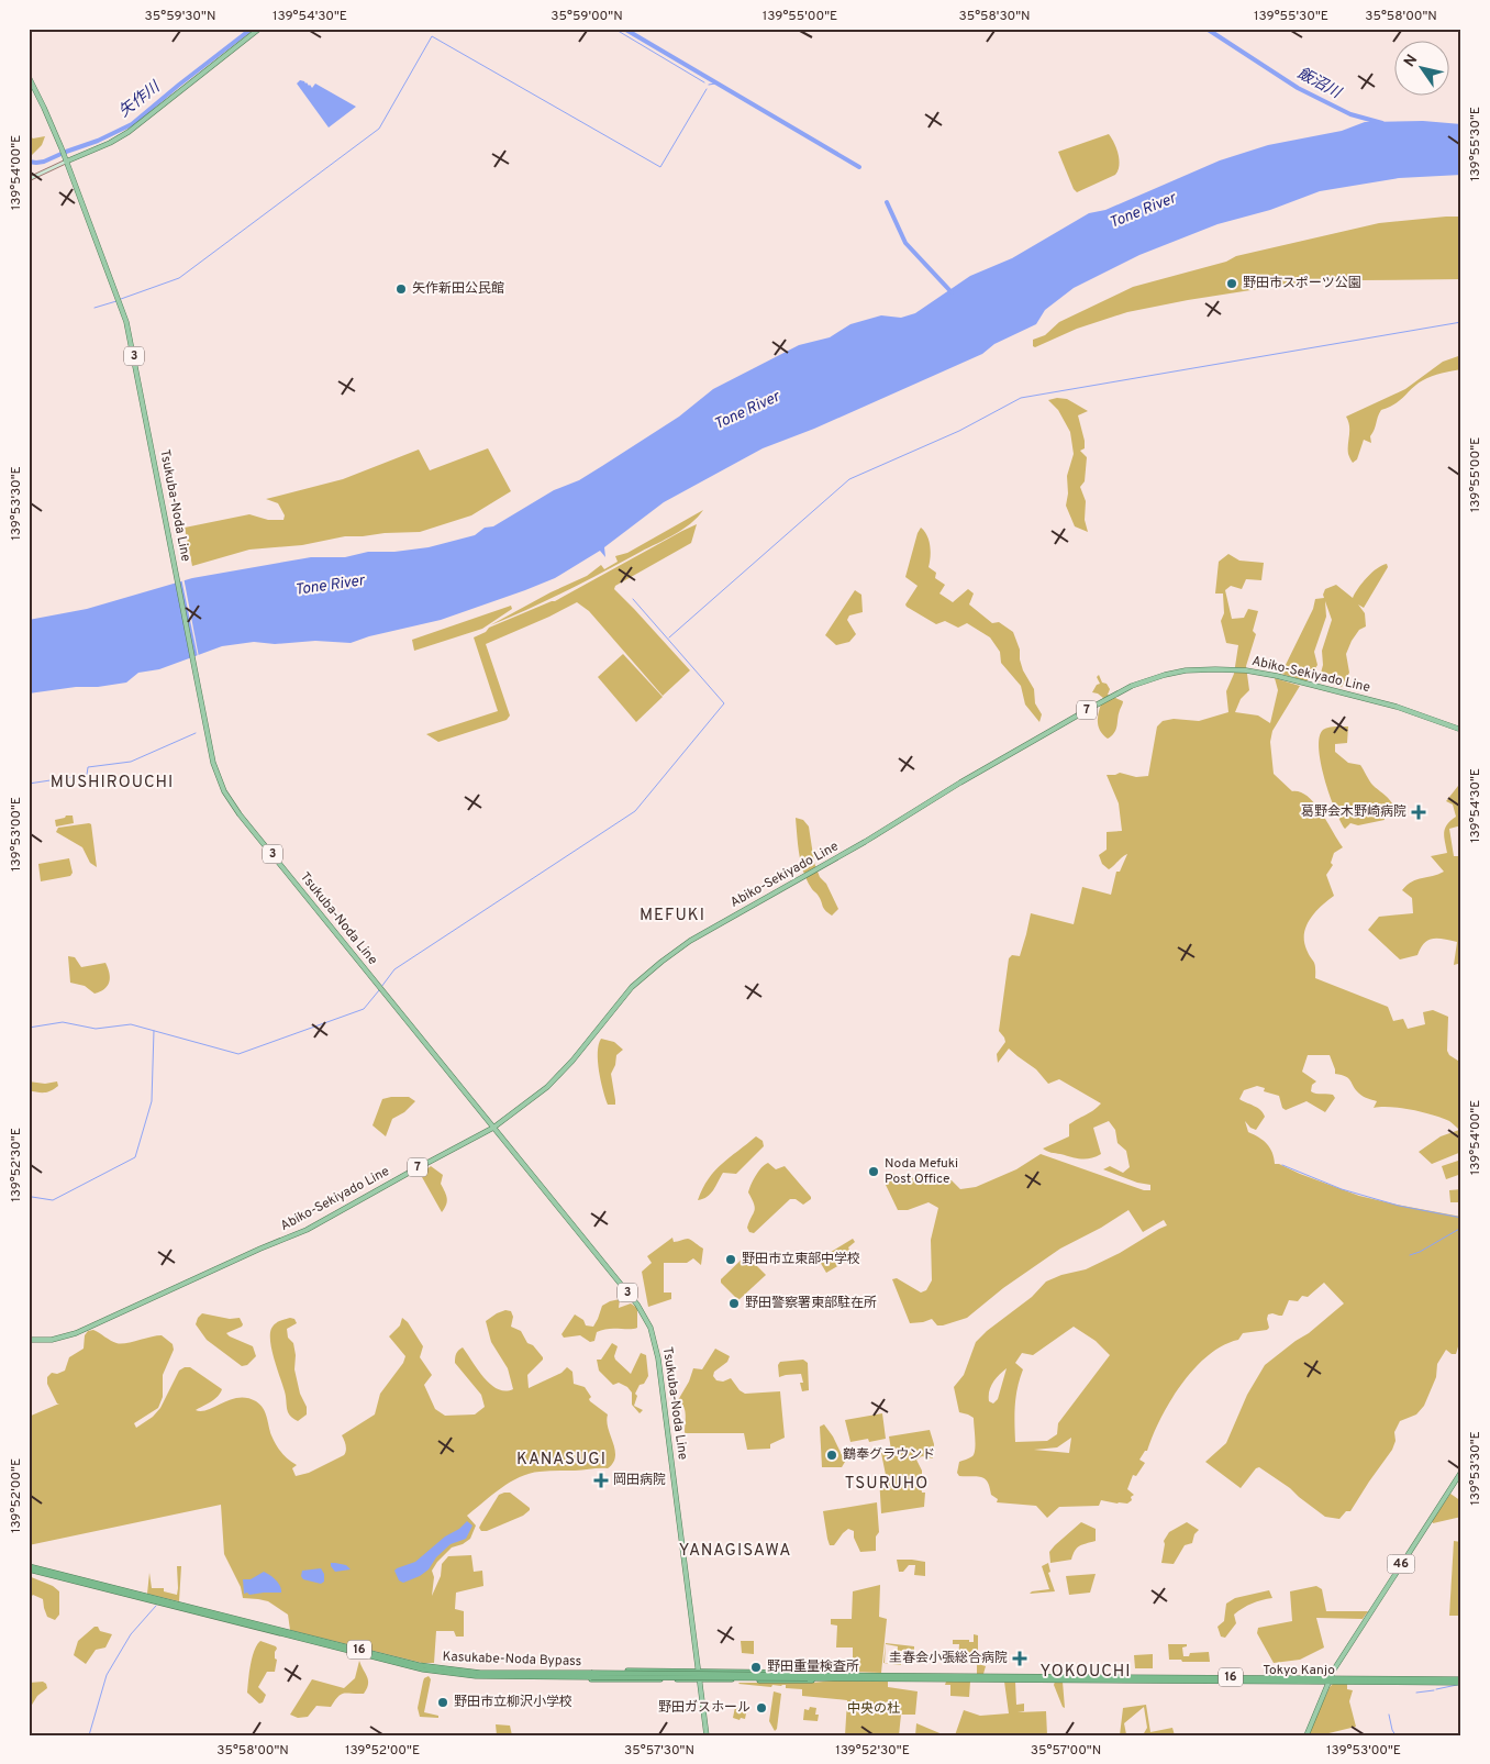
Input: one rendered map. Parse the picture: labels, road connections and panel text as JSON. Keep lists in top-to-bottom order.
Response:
{
  "streets": {
    "highway": ["16", "Kasukabe-Noda Bypass", "Tokyo Kanjo"],
    "main road": [
      "3",
      "Tsukuba-Noda Line",
      "Abiko-Sekiyado Line",
      "7",
      "46"
    ]
  },
  "crossings": [
    ["Tsukuba-Noda Line", "Abiko-Sekiyado Line"],
    ["Tsukuba-Noda Line", "16"],
    ["46", "Tokyo Kanjo"],
    ["16", "Kasukabe-Noda Bypass"],
    ["16", "Tokyo Kanjo"],
    ["Kasukabe-Noda Bypass", "Tokyo Kanjo"]
  ],
  "districts": [
    "MUSHIROUCHI",
    "MEFUKI",
    "KANASUGI",
    "TSURUHO",
    "YANAGISAWA",
    "YOKOUCHI"
  ],
  "water": ["飯沼川", "矢作川", "Tone River"],
  "parks": ["中央の杜"],
  "places": {
    "other": [
      "野田市スポーツ公園",
      "矢作新田公民館",
      "Noda Mefuki Post Office",
      "野田市立東部中学校",
      "野田警察署東部駐在所",
      "鶴奉グラウンド",
      "野田重量検査所",
      "野田市立柳沢小学校",
      "野田ガスホール"
    ],
    "health": ["葛野会木野崎病院", "岡田病院", "圭春会小張総合病院"]
  },
  "north": "top left",
  "coordinates": [
    "35°59'30\"N",
    "139°54'30\"E",
    "35°59'00\"N",
    "139°55'00\"E",
    "35°58'30\"N",
    "139°55'30\"E",
    "35°58'00\"N",
    "139°54'00\"E",
    "139°53'30\"E",
    "139°53'00\"E",
    "139°52'30\"E",
    "139°52'00\"E",
    "35°57'30\"N",
    "35°57'00\"N"
  ]
}
